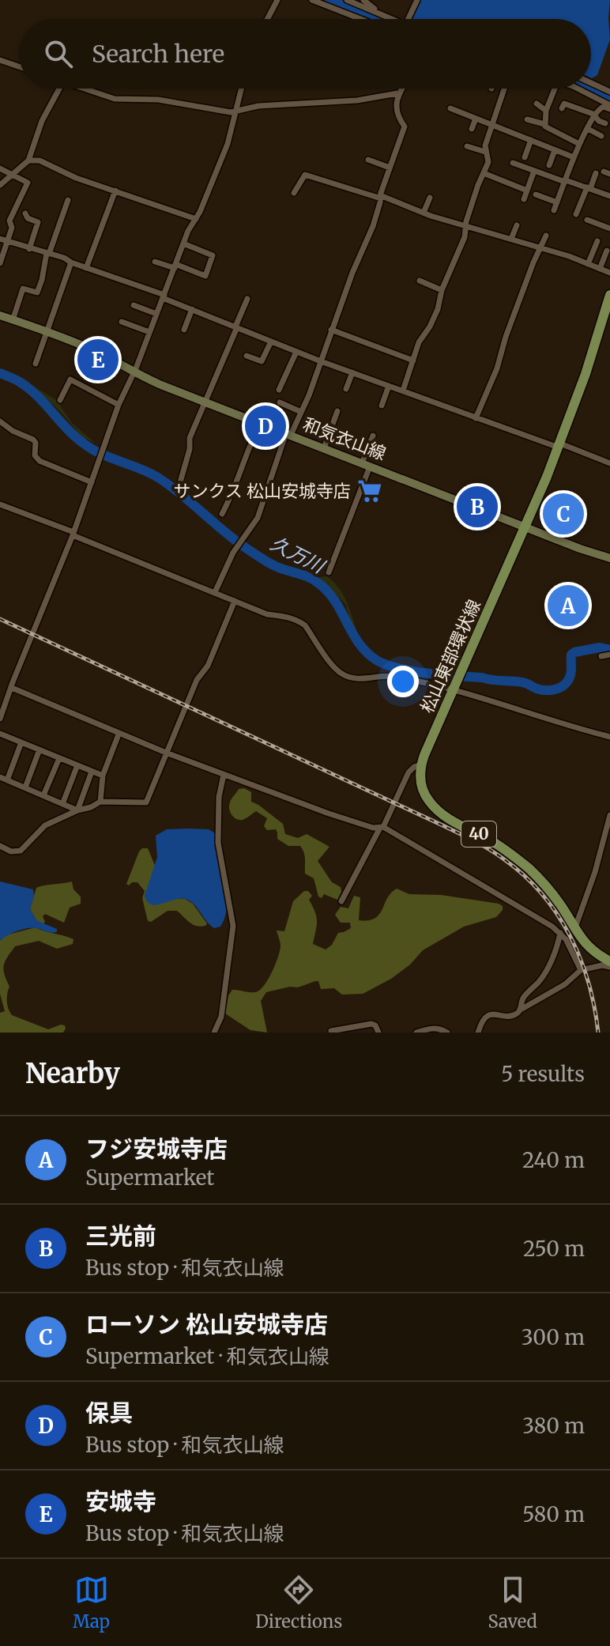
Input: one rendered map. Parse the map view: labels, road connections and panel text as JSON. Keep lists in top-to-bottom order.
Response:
{
  "streets": {
    "main road": ["和気衣山線", "松山東部環状線", "40"]
  },
  "crossings": [
    ["和気衣山線", "松山東部環状線"],
    ["松山東部環状線", "40"]
  ],
  "water": ["久万川"],
  "places": {
    "supermarket": ["サンクス 松山安城寺店"]
  },
  "page": {
    "search": "Search here",
    "pins": [
      "E",
      "D",
      "B",
      "C",
      "A"
    ],
    "heading": ["Nearby", "5 results"],
    "list": [
      {
        "mark": "A",
        "name": "フジ安城寺店",
        "note": "Supermarket",
        "value": "240 m"
      },
      {
        "mark": "B",
        "name": "三光前",
        "note": "Bus stop · 和気衣山線",
        "value": "250 m"
      },
      {
        "mark": "C",
        "name": "ローソン 松山安城寺店",
        "note": "Supermarket · 和気衣山線",
        "value": "300 m"
      },
      {
        "mark": "D",
        "name": "保具",
        "note": "Bus stop · 和気衣山線",
        "value": "380 m"
      },
      {
        "mark": "E",
        "name": "安城寺",
        "note": "Bus stop · 和気衣山線",
        "value": "580 m"
      }
    ],
    "nav": ["Map", "Directions", "Saved"]
  }
}
